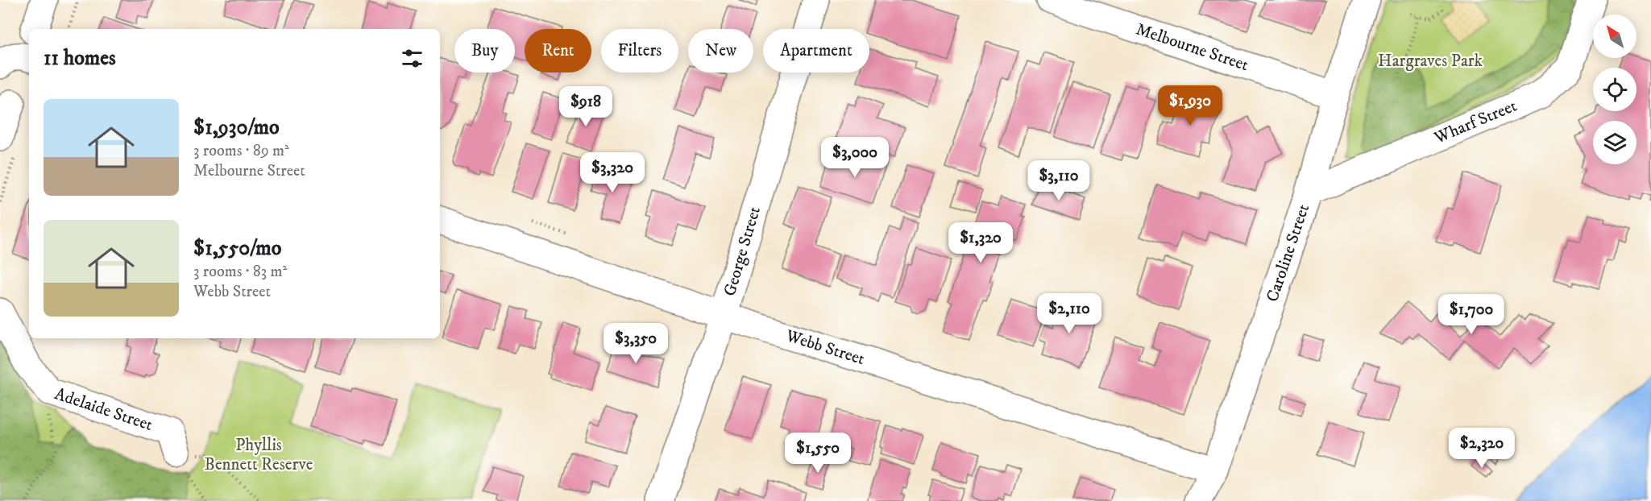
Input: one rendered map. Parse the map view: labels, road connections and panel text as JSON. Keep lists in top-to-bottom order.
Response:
{
  "streets": {
    "street": [
      "Melbourne Street",
      "Wharf Street",
      "George Street",
      "Caroline Street",
      "Webb Street",
      "Adelaide Street"
    ]
  },
  "crossings": [
    ["Melbourne Street", "Caroline Street"],
    ["Wharf Street", "Caroline Street"],
    ["George Street", "Webb Street"],
    ["Caroline Street", "Webb Street"]
  ],
  "parks": ["Hargraves Park", "Phyllis Bennett Reserve"],
  "north": "top left",
  "page": {
    "chip": [
      "Buy",
      "Rent",
      "Filters",
      "New",
      "Apartment"
    ],
    "heading": "11 homes",
    "price": [
      "$1,930",
      "$918",
      "$3,000",
      "$3,320",
      "$3,110",
      "$1,320",
      "$2,110",
      "$1,700",
      "$3,350",
      "$2,320",
      "$1,550"
    ],
    "list": [
      {
        "name": "$1,930/mo",
        "note": "3 rooms · 89 m² · Melbourne Street"
      },
      {
        "name": "$1,550/mo",
        "note": "3 rooms · 83 m² · Webb Street"
      }
    ]
  }
}
